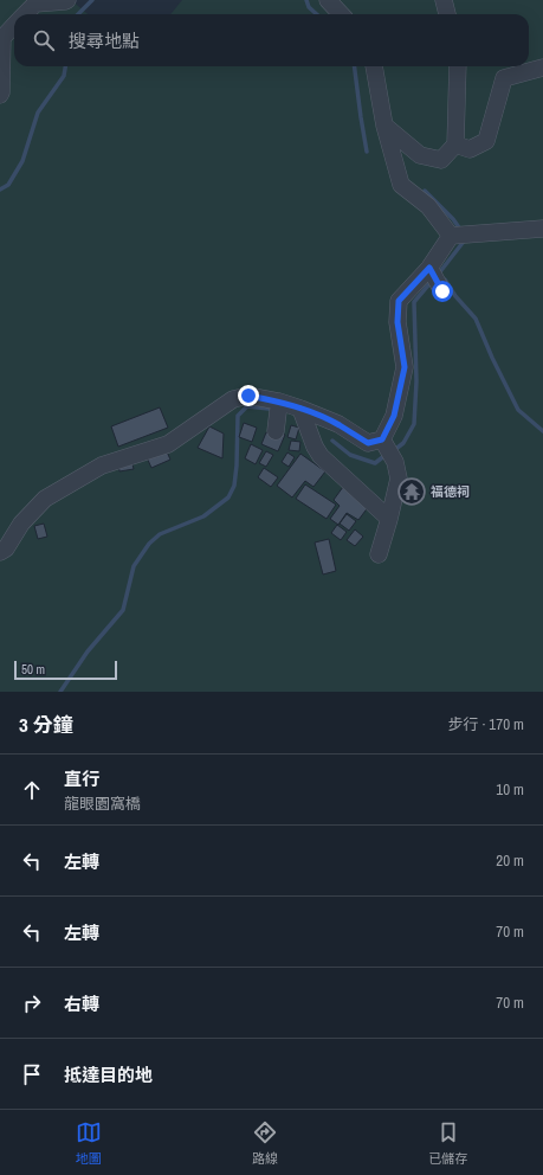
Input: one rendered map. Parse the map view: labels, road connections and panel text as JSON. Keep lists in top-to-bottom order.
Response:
{
  "places": {
    "temple": ["福德祠"]
  },
  "scale_bar": "50 m",
  "page": {
    "search": "搜尋地點",
    "scale": "50 m",
    "heading": ["3 分鐘", "步行 · 170 m"],
    "list": [
      ["直行", "龍眼園窩橋", "10 m"],
      ["左轉", "20 m"],
      ["左轉", "70 m"],
      ["右轉", "70 m"],
      "抵達目的地"
    ],
    "nav": ["地圖", "路線", "已儲存"]
  }
}
